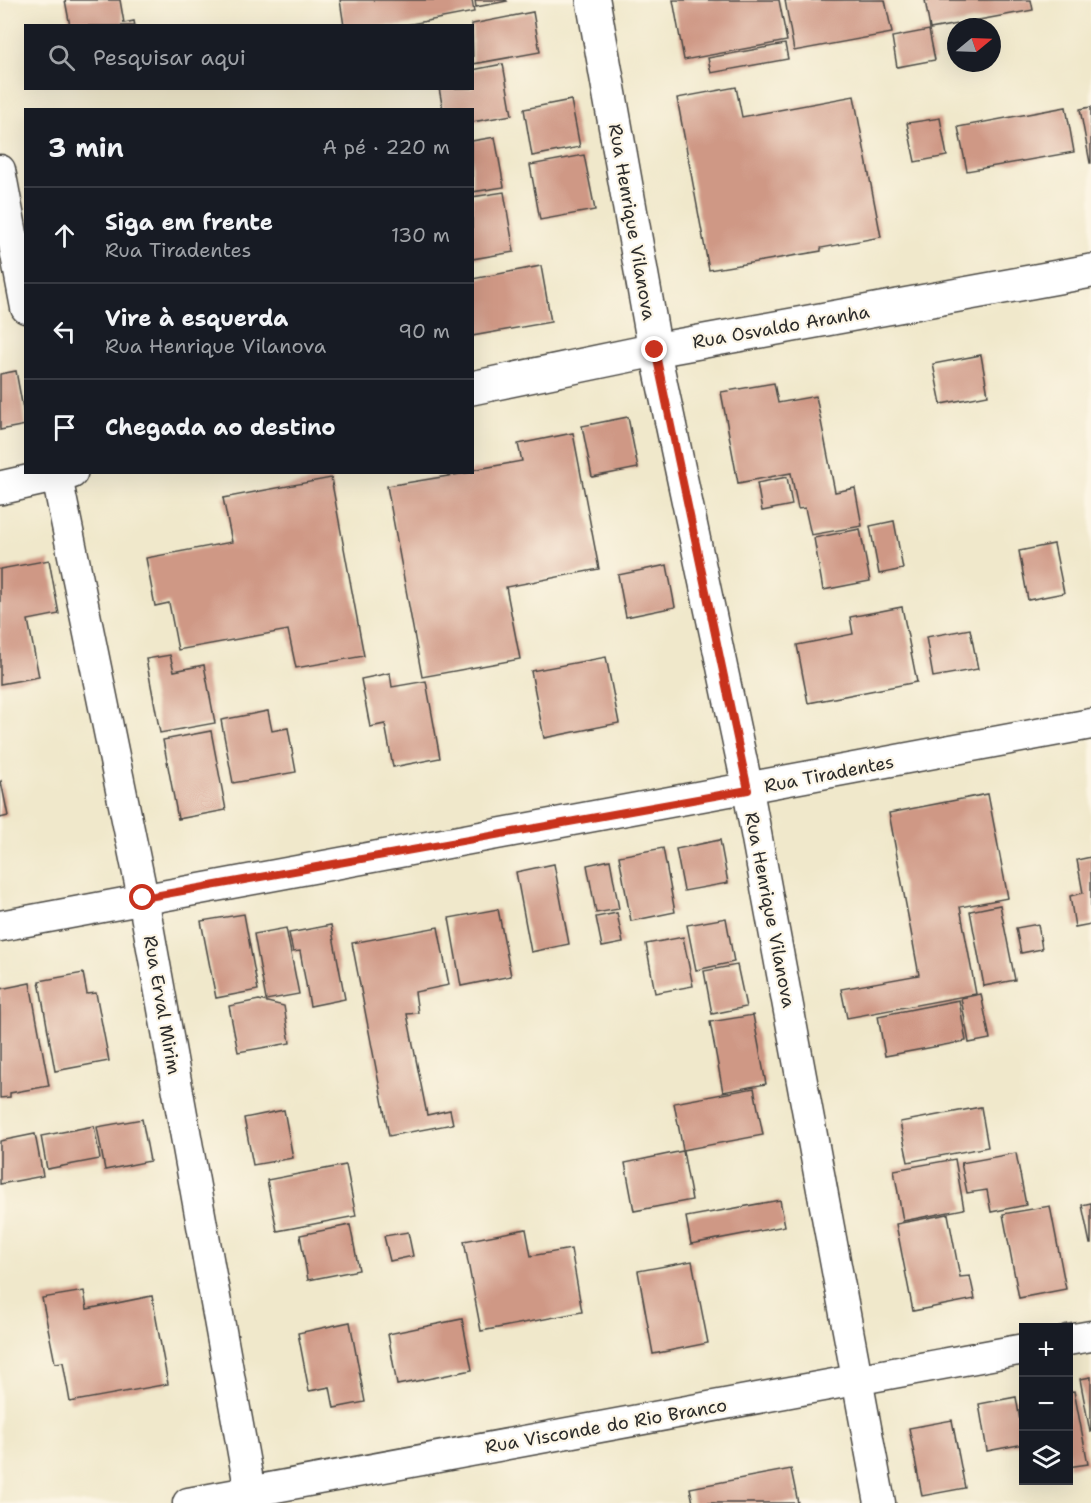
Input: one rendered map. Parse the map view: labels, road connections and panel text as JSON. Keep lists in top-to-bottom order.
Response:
{
  "streets": {
    "main road": ["Rua Henrique Vilanova", "Rua Osvaldo Aranha"],
    "street": ["Rua Tiradentes", "Rua Erval Mirim", "Rua Visconde do Rio Branco"]
  },
  "crossings": [
    ["Rua Henrique Vilanova", "Rua Osvaldo Aranha"],
    ["Rua Henrique Vilanova", "Rua Tiradentes"],
    ["Rua Henrique Vilanova", "Rua Visconde do Rio Branco"],
    ["Rua Tiradentes", "Rua Erval Mirim"],
    ["Rua Erval Mirim", "Rua Visconde do Rio Branco"]
  ],
  "north": "right",
  "page": {
    "search": "Pesquisar aqui",
    "heading": ["3 min", "A pé · 220 m"],
    "list": [
      ["Siga em frente", "Rua Tiradentes", "130 m"],
      ["Vire à esquerda", "Rua Henrique Vilanova", "90 m"],
      "Chegada ao destino"
    ],
    "map_buttons": ["+", "−"]
  }
}
